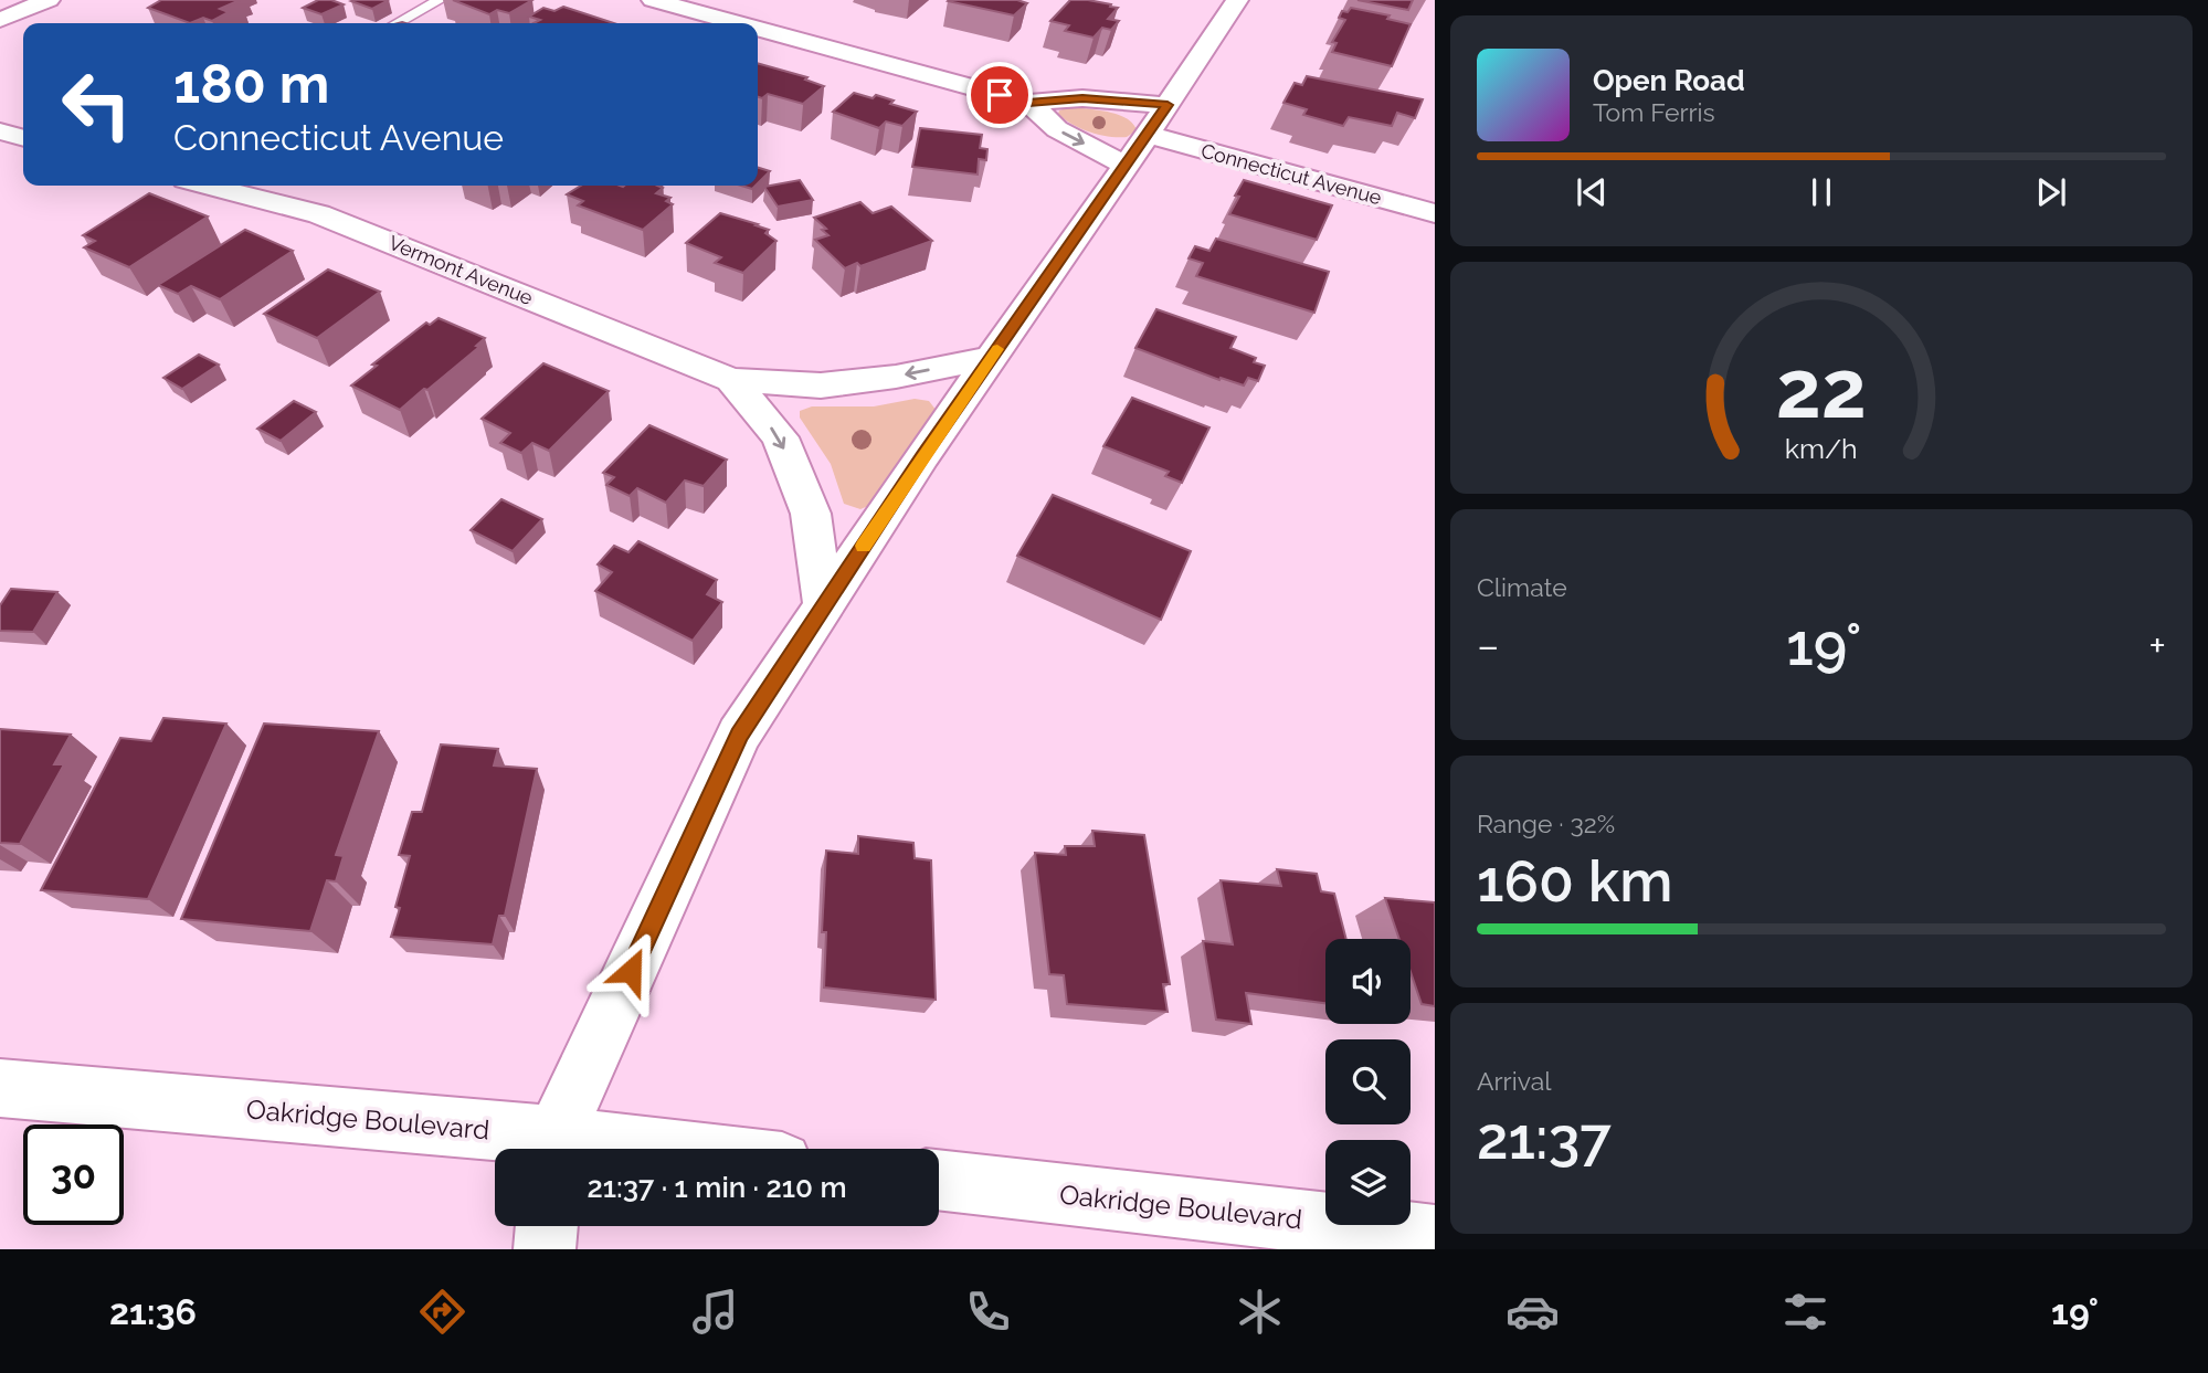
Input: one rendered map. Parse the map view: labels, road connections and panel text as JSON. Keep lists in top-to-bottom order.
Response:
{
  "streets": {
    "street": ["Connecticut Avenue", "Vermont Avenue", "Oakridge Boulevard"]
  },
  "page": {
    "turn": ["180 m", "Connecticut Avenue"],
    "song": ["Open Road", "Tom Ferris"],
    "tile": [
      "Climate",
      ["Range · 32%", "160 km"],
      ["Arrival", "21:37"]
    ],
    "heat": ["−", "19°", "+"],
    "limit": "30",
    "trip": "21:37 · 1 min · 210 m",
    "tabs": ["21:36", "19°"],
    "gauge": ["22", "km/h"]
  }
}
